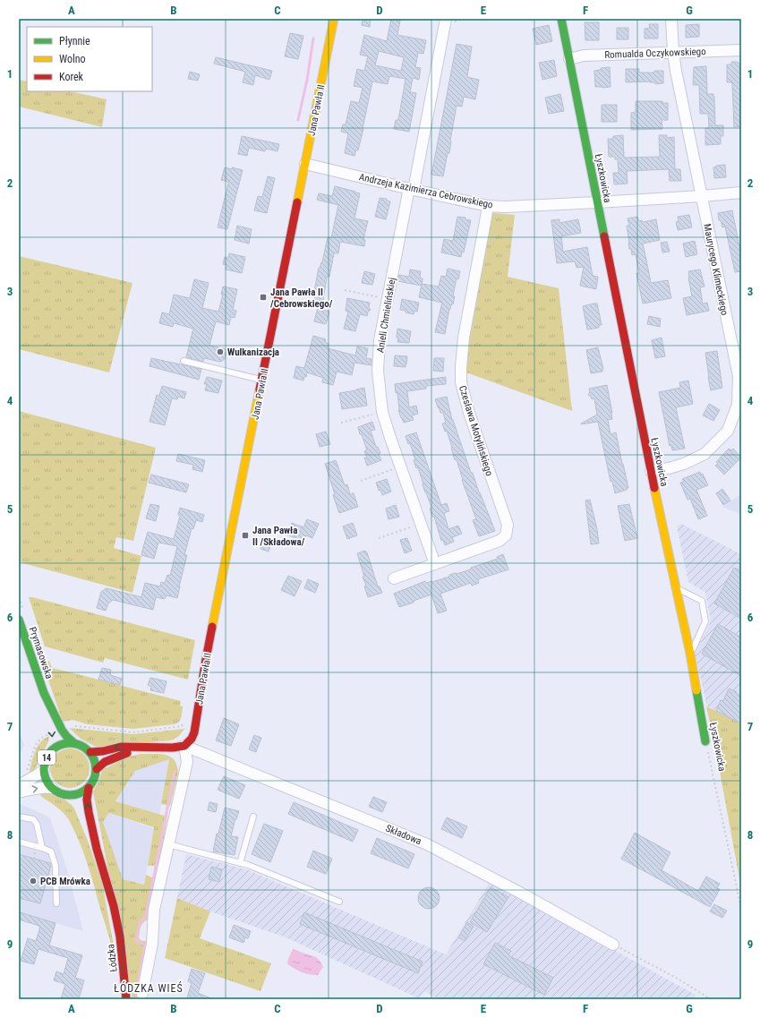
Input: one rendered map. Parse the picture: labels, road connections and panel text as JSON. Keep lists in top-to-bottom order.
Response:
{
  "streets": {
    "street": [
      "Romualda Oczykowskiego",
      "Jana Pawła II",
      "Łyszkowicka",
      "Andrzeja Kazimierza Cebrowskiego",
      "Maurycego Klimeckiego",
      "Anieli Chmielińskiej",
      "Czesława Motylińskiego",
      "Prymasowska",
      "14",
      "Składowa",
      "Łódzka"
    ]
  },
  "crossings": [
    ["Romualda Oczykowskiego", "Łyszkowicka"],
    ["Romualda Oczykowskiego", "Maurycego Klimeckiego"],
    ["Jana Pawła II", "Andrzeja Kazimierza Cebrowskiego"],
    ["Jana Pawła II", "Składowa"],
    ["Łyszkowicka", "Andrzeja Kazimierza Cebrowskiego"],
    ["Łyszkowicka", "Maurycego Klimeckiego"],
    ["Andrzeja Kazimierza Cebrowskiego", "Maurycego Klimeckiego"],
    ["Andrzeja Kazimierza Cebrowskiego", "Anieli Chmielińskiej"],
    ["Andrzeja Kazimierza Cebrowskiego", "Czesława Motylińskiego"],
    ["Anieli Chmielińskiej", "Czesława Motylińskiego"],
    ["Prymasowska", "14"]
  ],
  "districts": ["ŁÓDZKA WIEŚ"],
  "places": {
    "transit": ["Jana Pawła II /Cebrowskiego/", "Jana Pawła II /Składowa/"],
    "other": ["Wulkanizacja", "PCB Mrówka"]
  },
  "legend": ["Płynnie", "Wolno", "Korek"],
  "grid": {
    "columns": [
      "A",
      "B",
      "C",
      "D",
      "E",
      "F",
      "G"
    ],
    "rows": [
      "1",
      "2",
      "3",
      "4",
      "5",
      "6",
      "7",
      "8",
      "9"
    ]
  }
}
